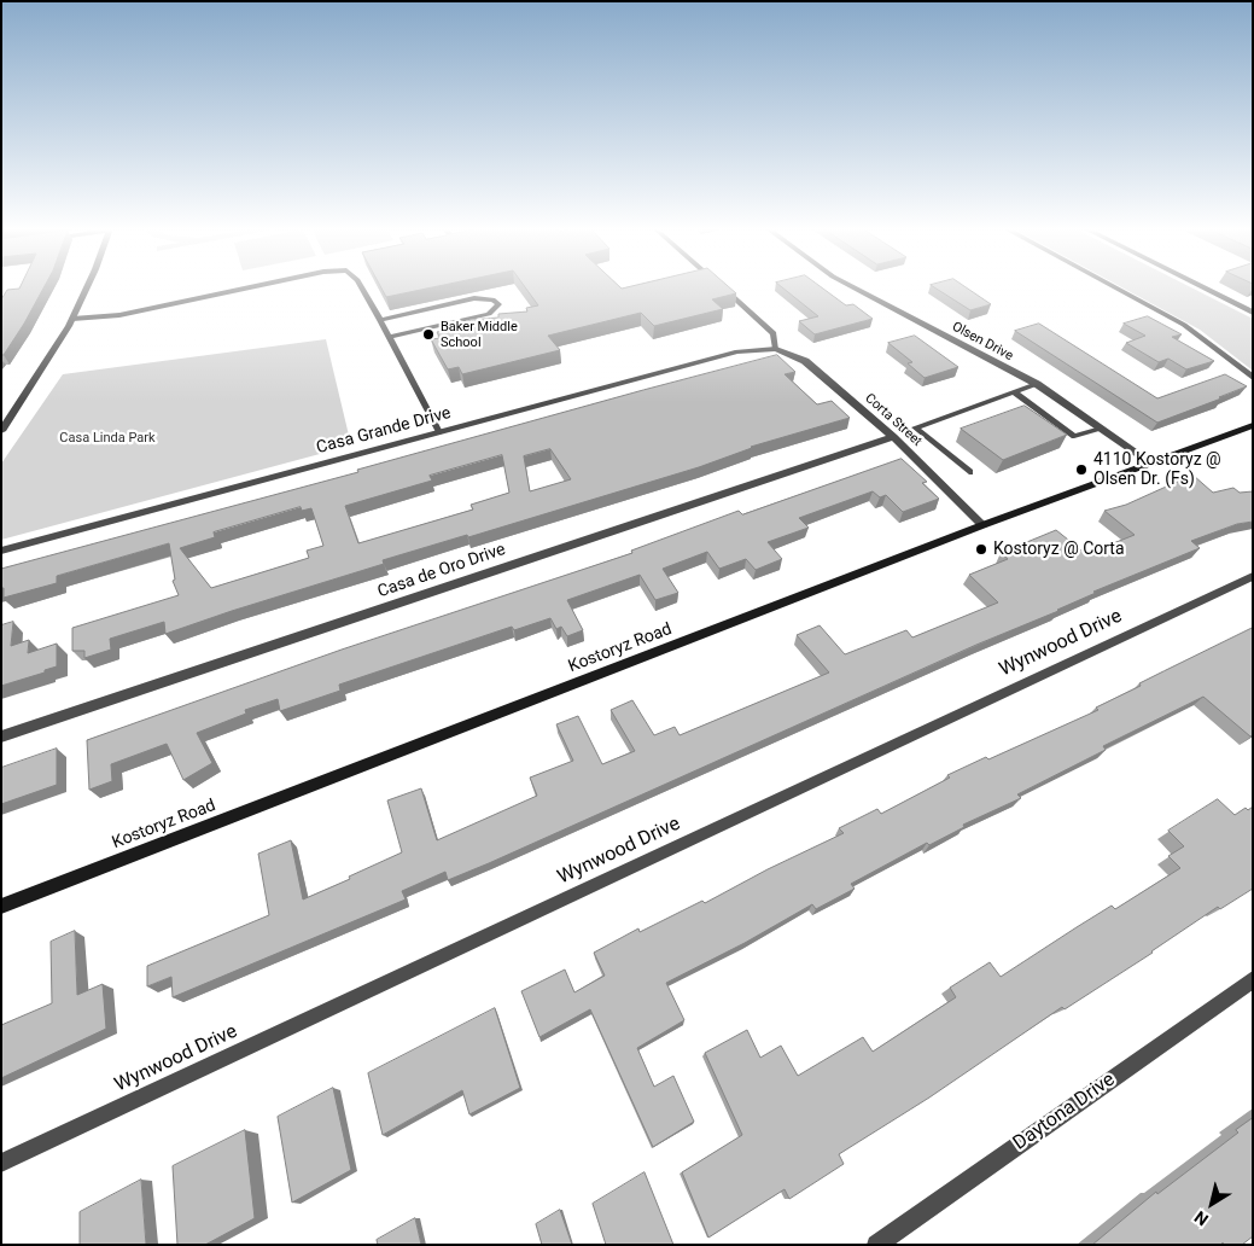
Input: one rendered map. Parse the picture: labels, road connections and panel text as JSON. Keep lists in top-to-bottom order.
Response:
{
  "streets": {
    "main road": ["Kostoryz Road"],
    "street": [
      "Olsen Drive",
      "Corta Street",
      "Casa Grande Drive",
      "Casa de Oro Drive",
      "Wynwood Drive",
      "Daytona Drive"
    ]
  },
  "crossings": [
    ["Olsen Drive", "Kostoryz Road"],
    ["Corta Street", "Casa Grande Drive"],
    ["Corta Street", "Casa de Oro Drive"],
    ["Corta Street", "Kostoryz Road"]
  ],
  "parks": ["Casa Linda Park"],
  "places": ["Baker Middle School", "4110 Kostoryz @ Olsen Dr. (Fs)", "Kostoryz @ Corta"],
  "north": "bottom left"
}
